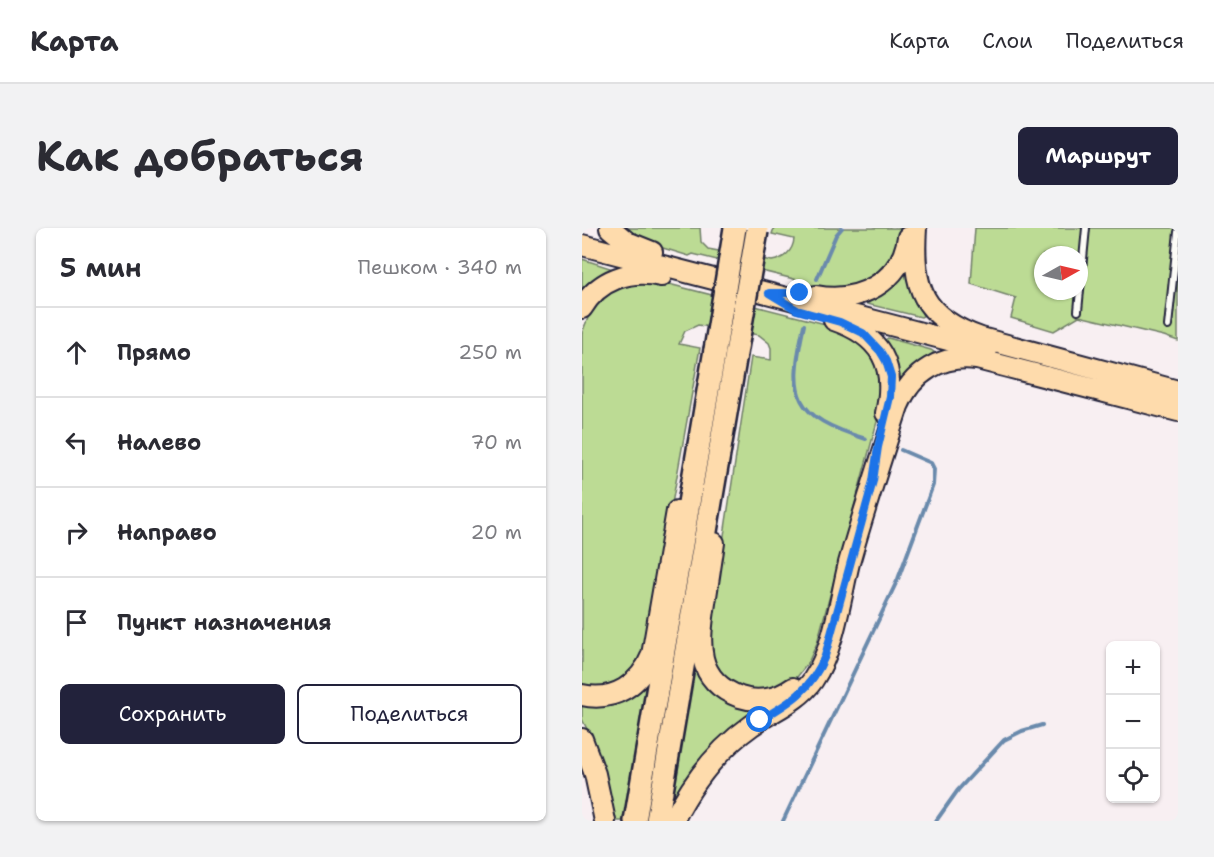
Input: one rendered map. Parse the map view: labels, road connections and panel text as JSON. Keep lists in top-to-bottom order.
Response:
{
  "north": "right",
  "page": {
    "header": "Карта",
    "nav": ["Карта", "Слои", "Поделиться"],
    "buttons": [
      "Маршрут",
      ["Сохранить", "Поделиться"]
    ],
    "title": "Как добраться",
    "heading": ["5 мин", "Пешком · 340 m"],
    "list": [
      ["Прямо", "250 m"],
      ["Налево", "70 m"],
      ["Направо", "20 m"],
      "Пункт назначения"
    ],
    "map_buttons": ["+", "−"]
  }
}
